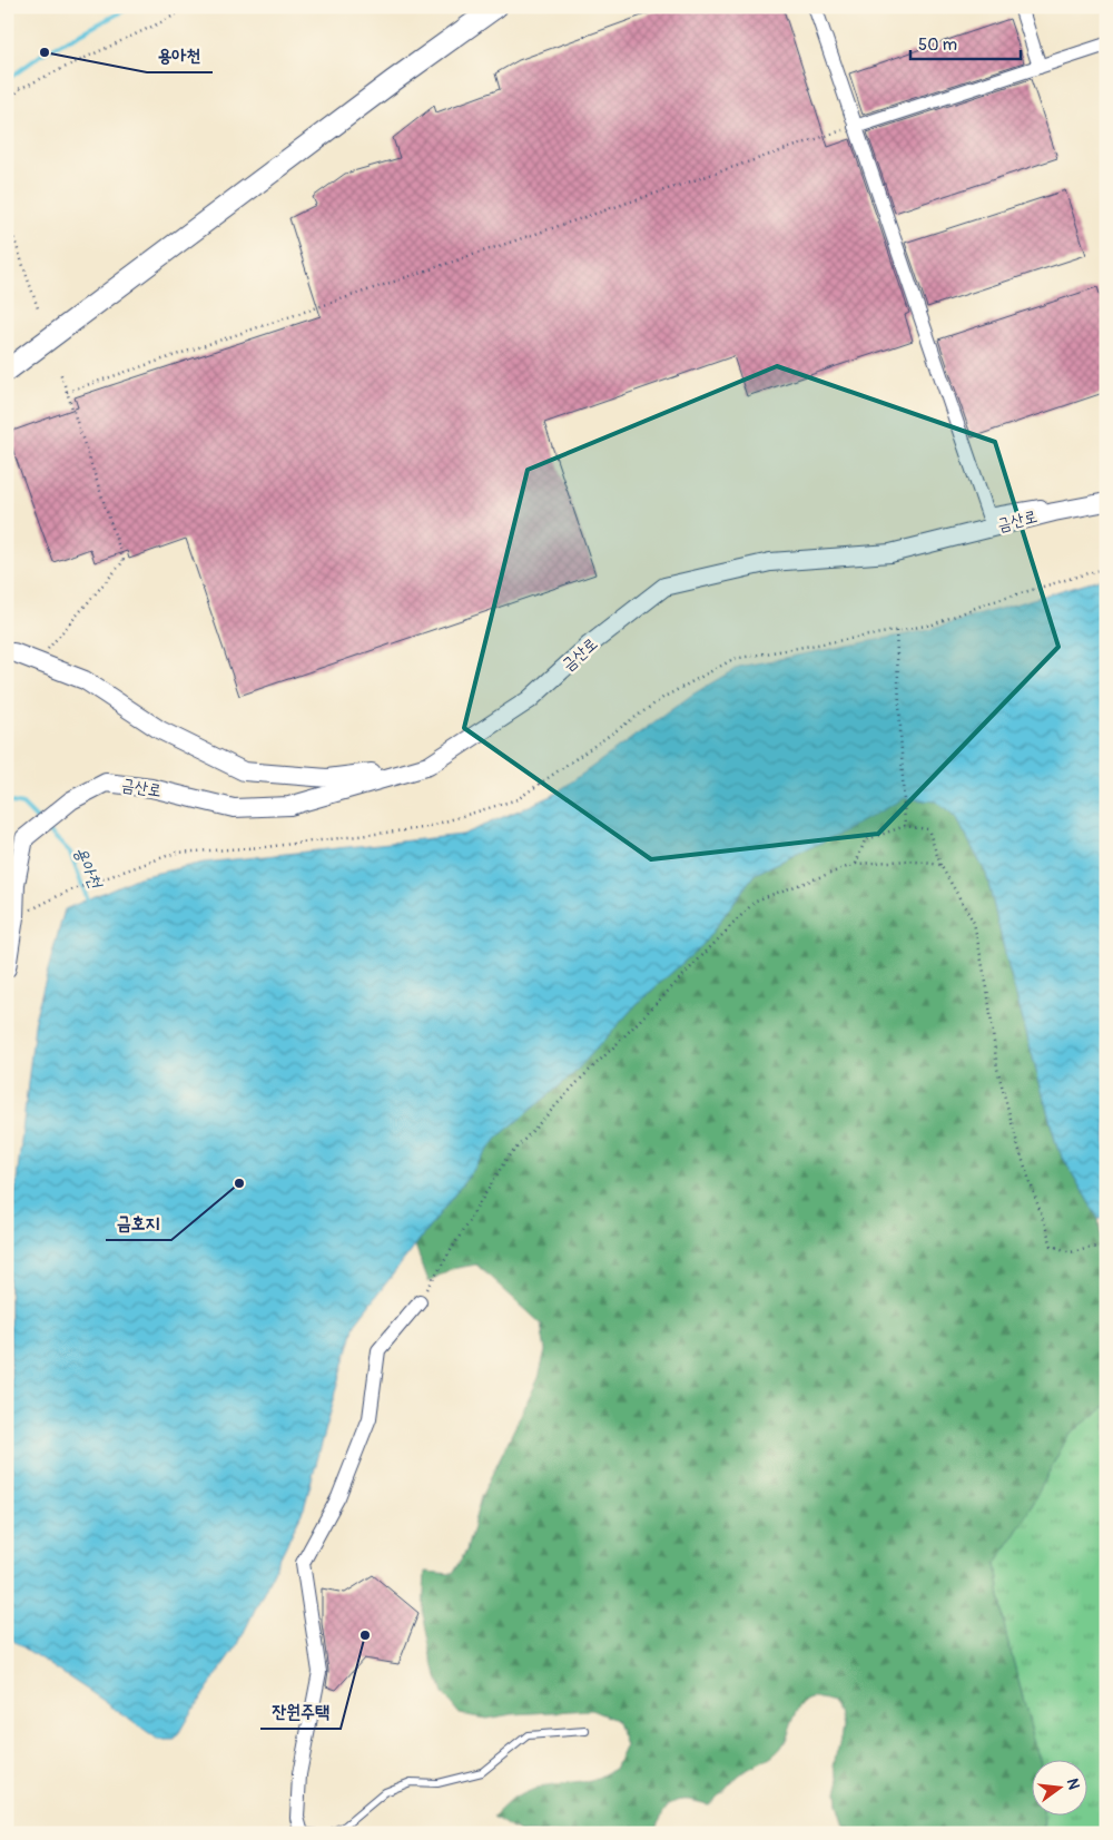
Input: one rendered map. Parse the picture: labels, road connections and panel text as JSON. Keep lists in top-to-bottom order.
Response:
{
  "streets": {
    "street": ["금산로"]
  },
  "water": ["용아천"],
  "places": ["용아천", "금호지", "잔원주택"],
  "scale_bar": "50 m",
  "north": "right"
}
